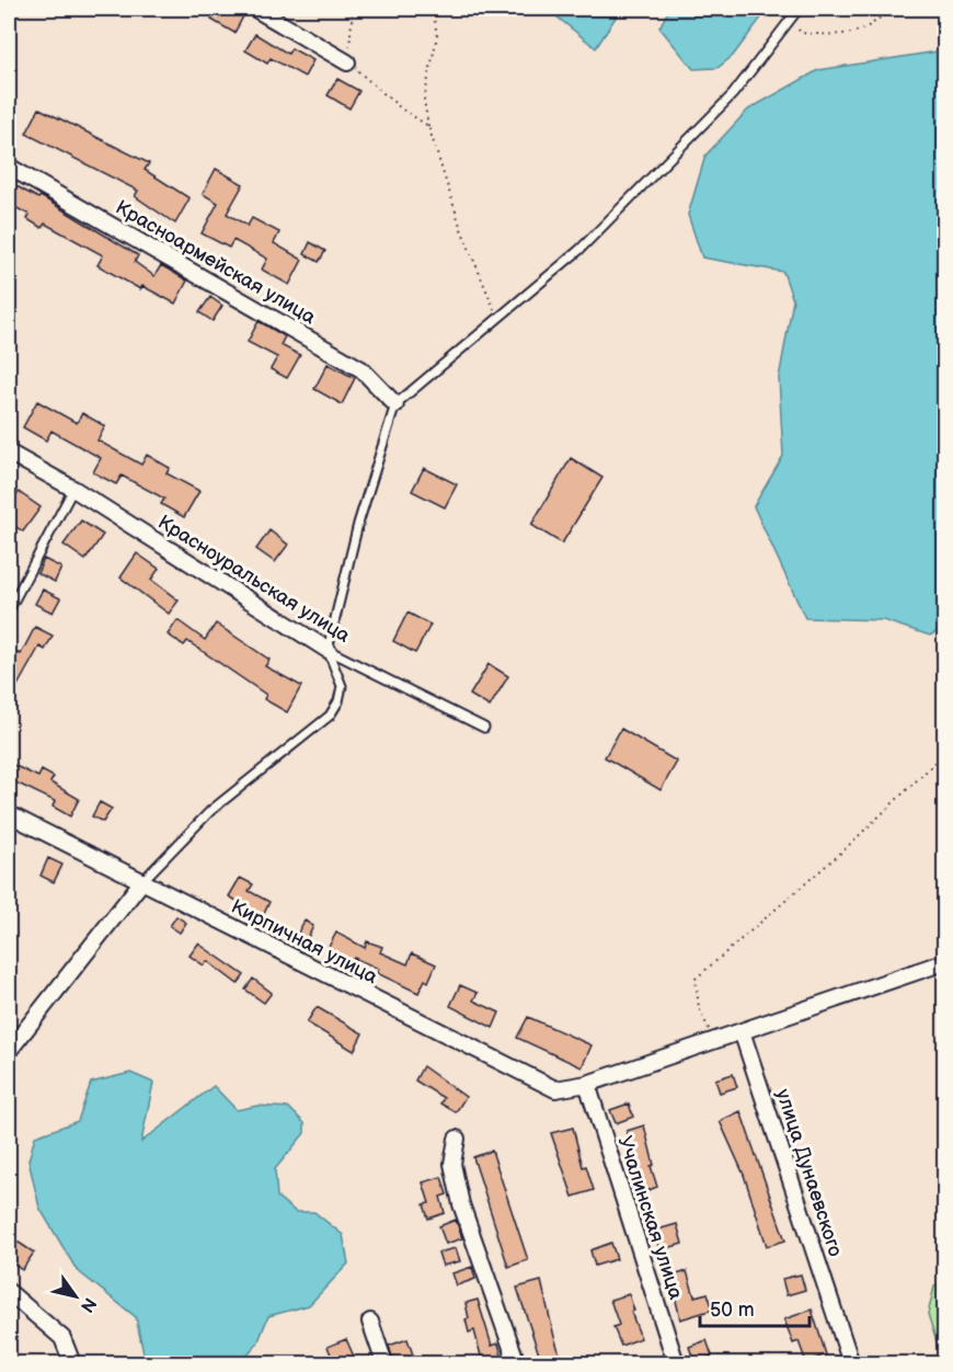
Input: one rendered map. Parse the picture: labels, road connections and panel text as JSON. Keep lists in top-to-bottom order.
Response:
{
  "streets": {
    "street": [
      "Красноармейская улица",
      "Красноуральская улица",
      "Кирпичная улица",
      "улица Дунаевского",
      "Учалинская улица"
    ]
  },
  "crossings": [
    ["Кирпичная улица", "улица Дунаевского"],
    ["Кирпичная улица", "Учалинская улица"]
  ],
  "scale_bar": "50 m",
  "north": "bottom right"
}
